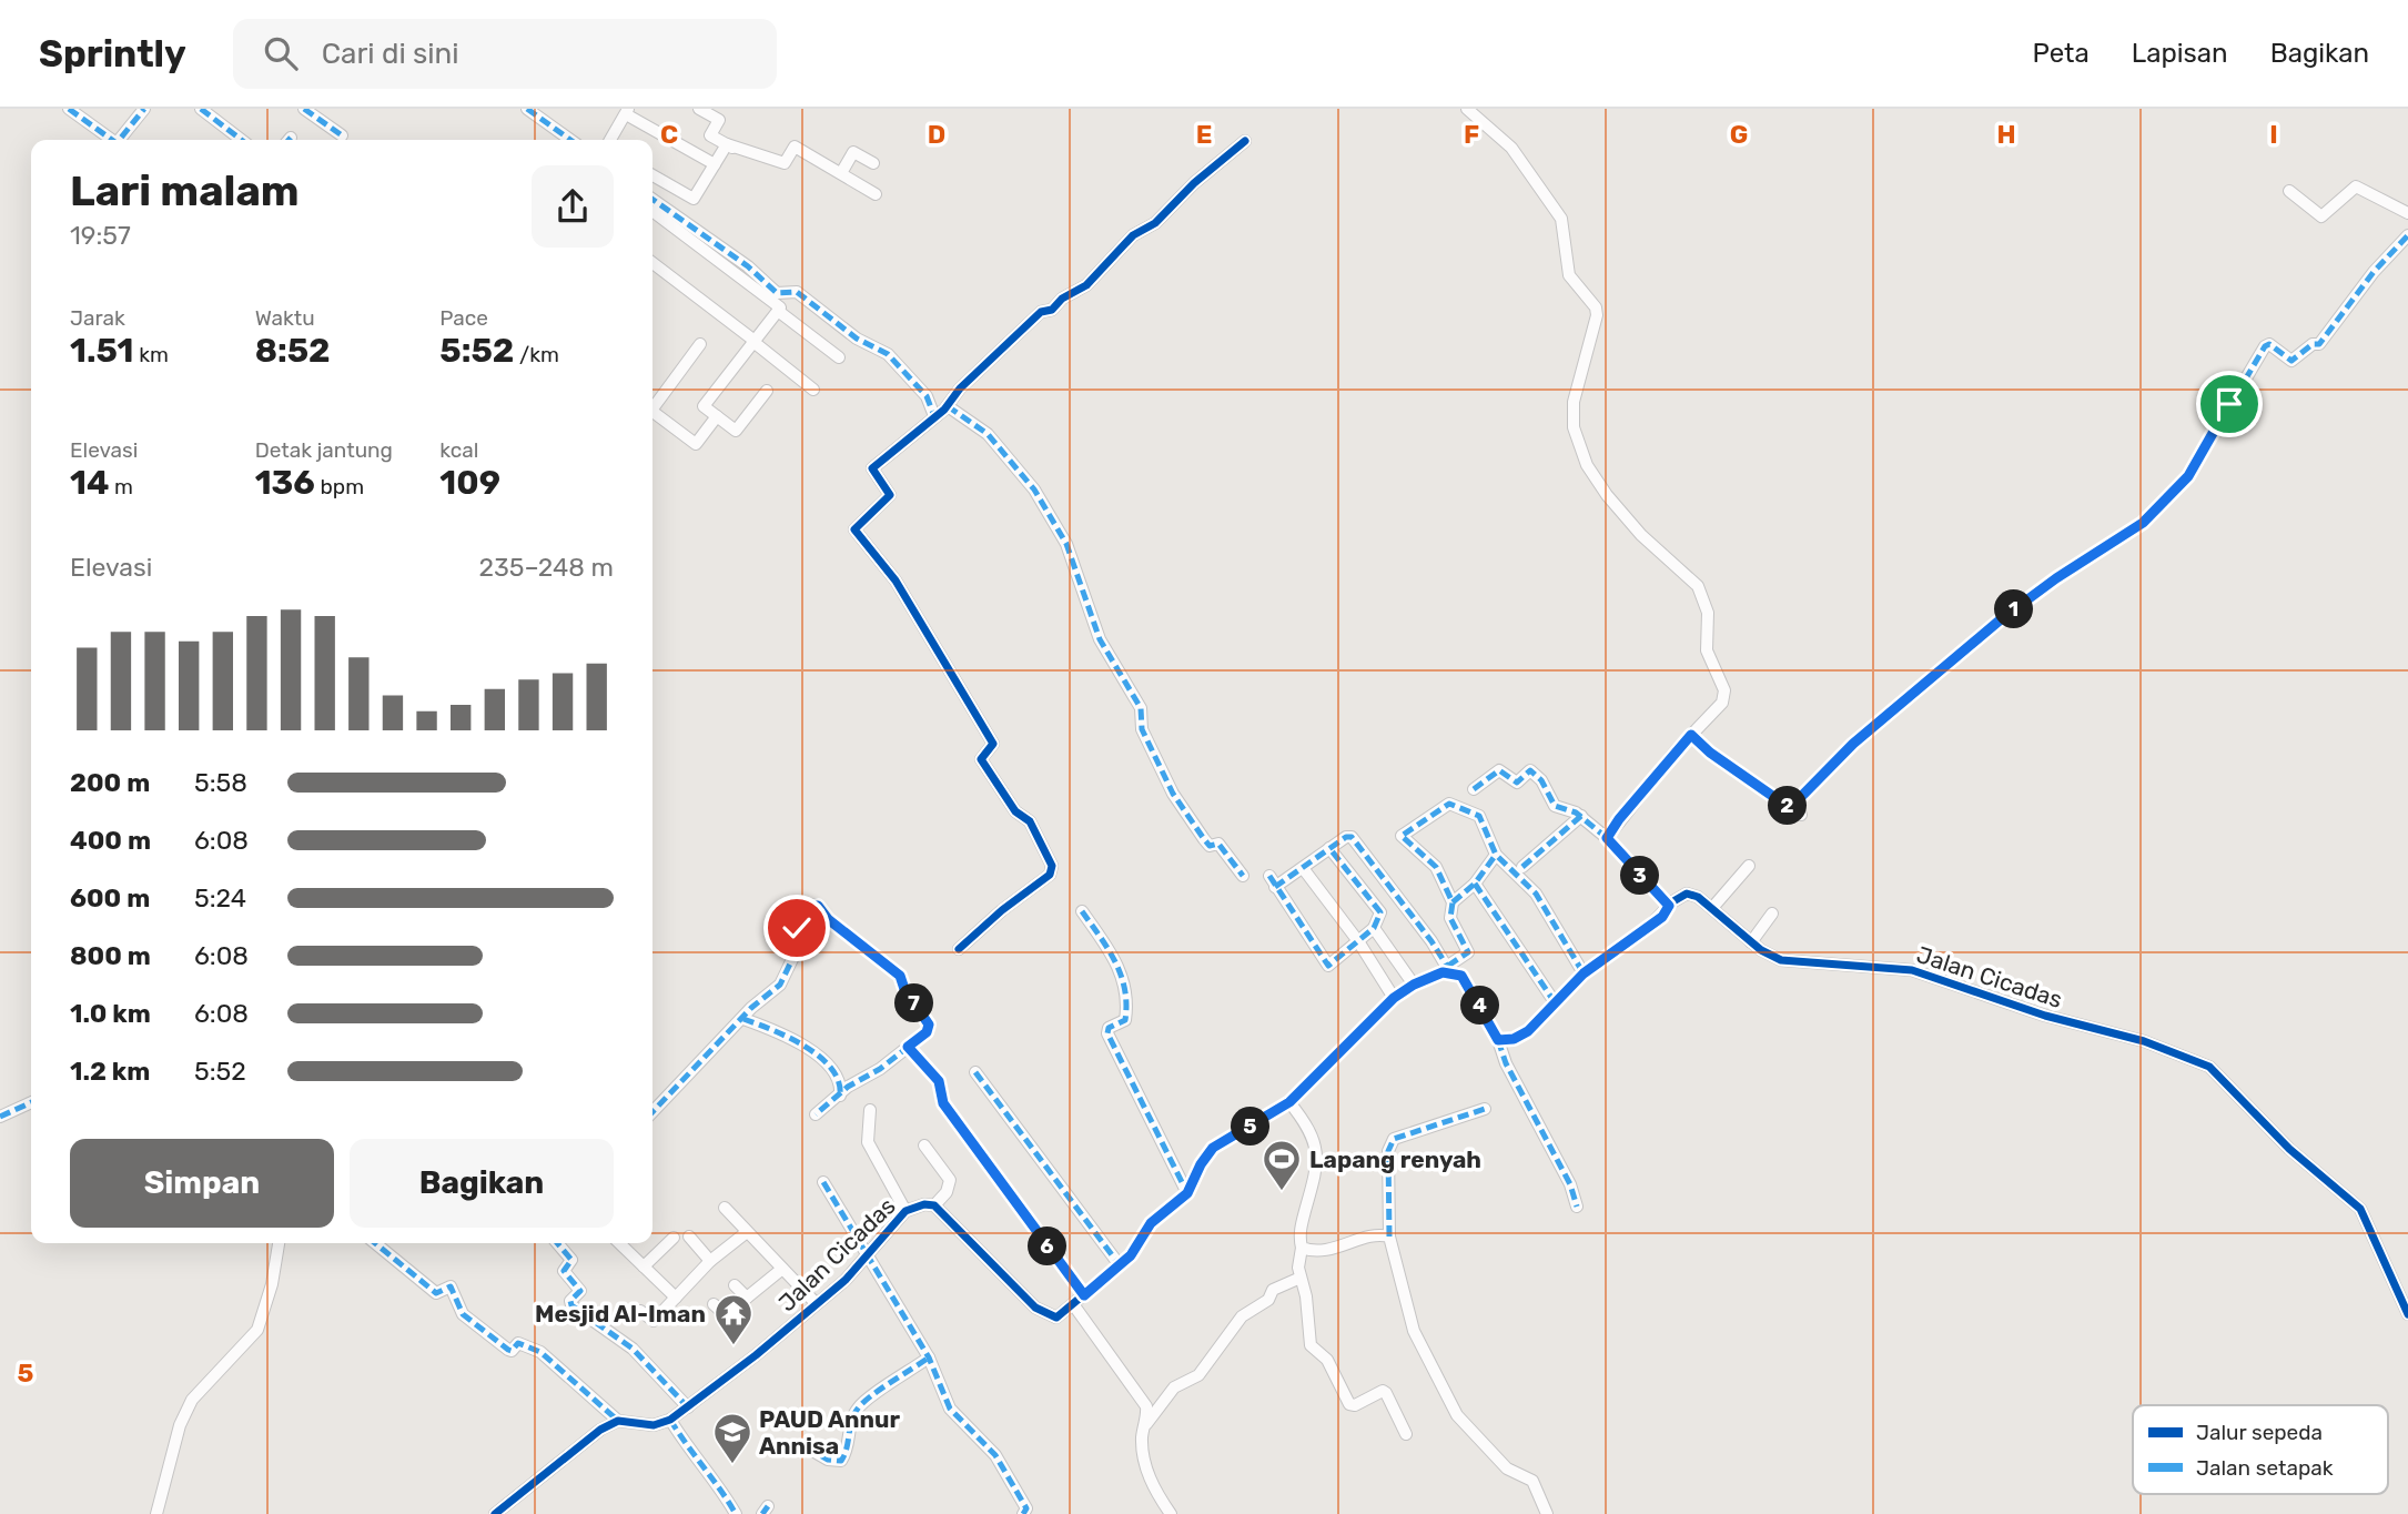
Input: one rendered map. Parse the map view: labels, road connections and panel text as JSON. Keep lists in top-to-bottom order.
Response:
{
  "streets": {
    "street": ["Jalan Cicadas"]
  },
  "places": {
    "sports": ["Lapang renyah"],
    "temple": ["Mesjid Al-Iman"],
    "school or university": ["PAUD Annur Annisa"]
  },
  "legend": ["Jalur sepeda", "Jalan setapak"],
  "page": {
    "header": "Sprintly",
    "search": "Cari di sini",
    "nav": ["Peta", "Lapisan", "Bagikan"],
    "heading": ["Lari malam", "19:57"],
    "stats": [
      ["Jarak", "1.51 km"],
      ["Waktu", "8:52"],
      ["Pace", "5:52 /km"],
      ["Elevasi", "14 m"],
      ["Detak jantung", "136 bpm"],
      ["kcal", "109"]
    ],
    "chart": ["Elevasi", "235–248 m"],
    "pins": [
      "1",
      "2",
      "3",
      "7",
      "4",
      "5",
      "6"
    ],
    "list": [
      {
        "name": "200 m",
        "note": "5:58"
      },
      {
        "name": "400 m",
        "note": "6:08"
      },
      {
        "name": "600 m",
        "note": "5:24"
      },
      {
        "name": "800 m",
        "note": "6:08"
      },
      {
        "name": "1.0 km",
        "note": "6:08"
      },
      {
        "name": "1.2 km",
        "note": "5:52"
      }
    ],
    "buttons": ["Simpan", "Bagikan"]
  },
  "grid": {
    "columns": [
      "C",
      "D",
      "E",
      "F",
      "G",
      "H",
      "I"
    ],
    "rows": ["5"]
  }
}
